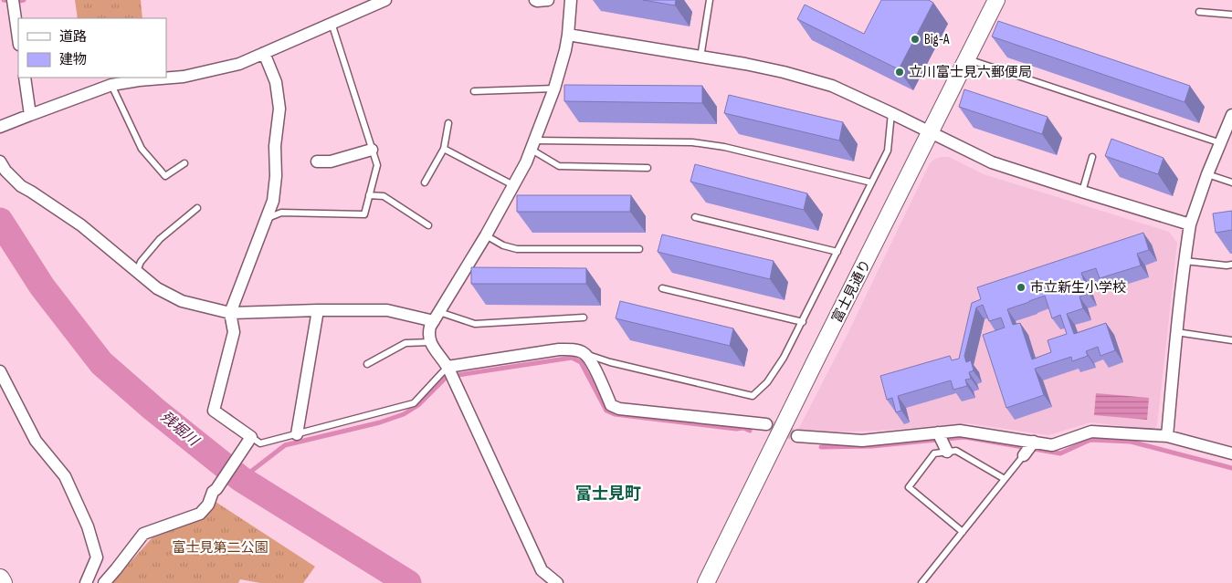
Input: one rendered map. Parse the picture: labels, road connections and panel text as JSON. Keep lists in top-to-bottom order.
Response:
{
  "streets": {
    "street": ["富士見通り"]
  },
  "districts": ["富士見町"],
  "water": ["残堀川"],
  "parks": ["富士見第二公園"],
  "places": ["Big-A", "立川富士見六郵便局", "市立新生小学校"],
  "legend": ["道路", "建物"]
}
